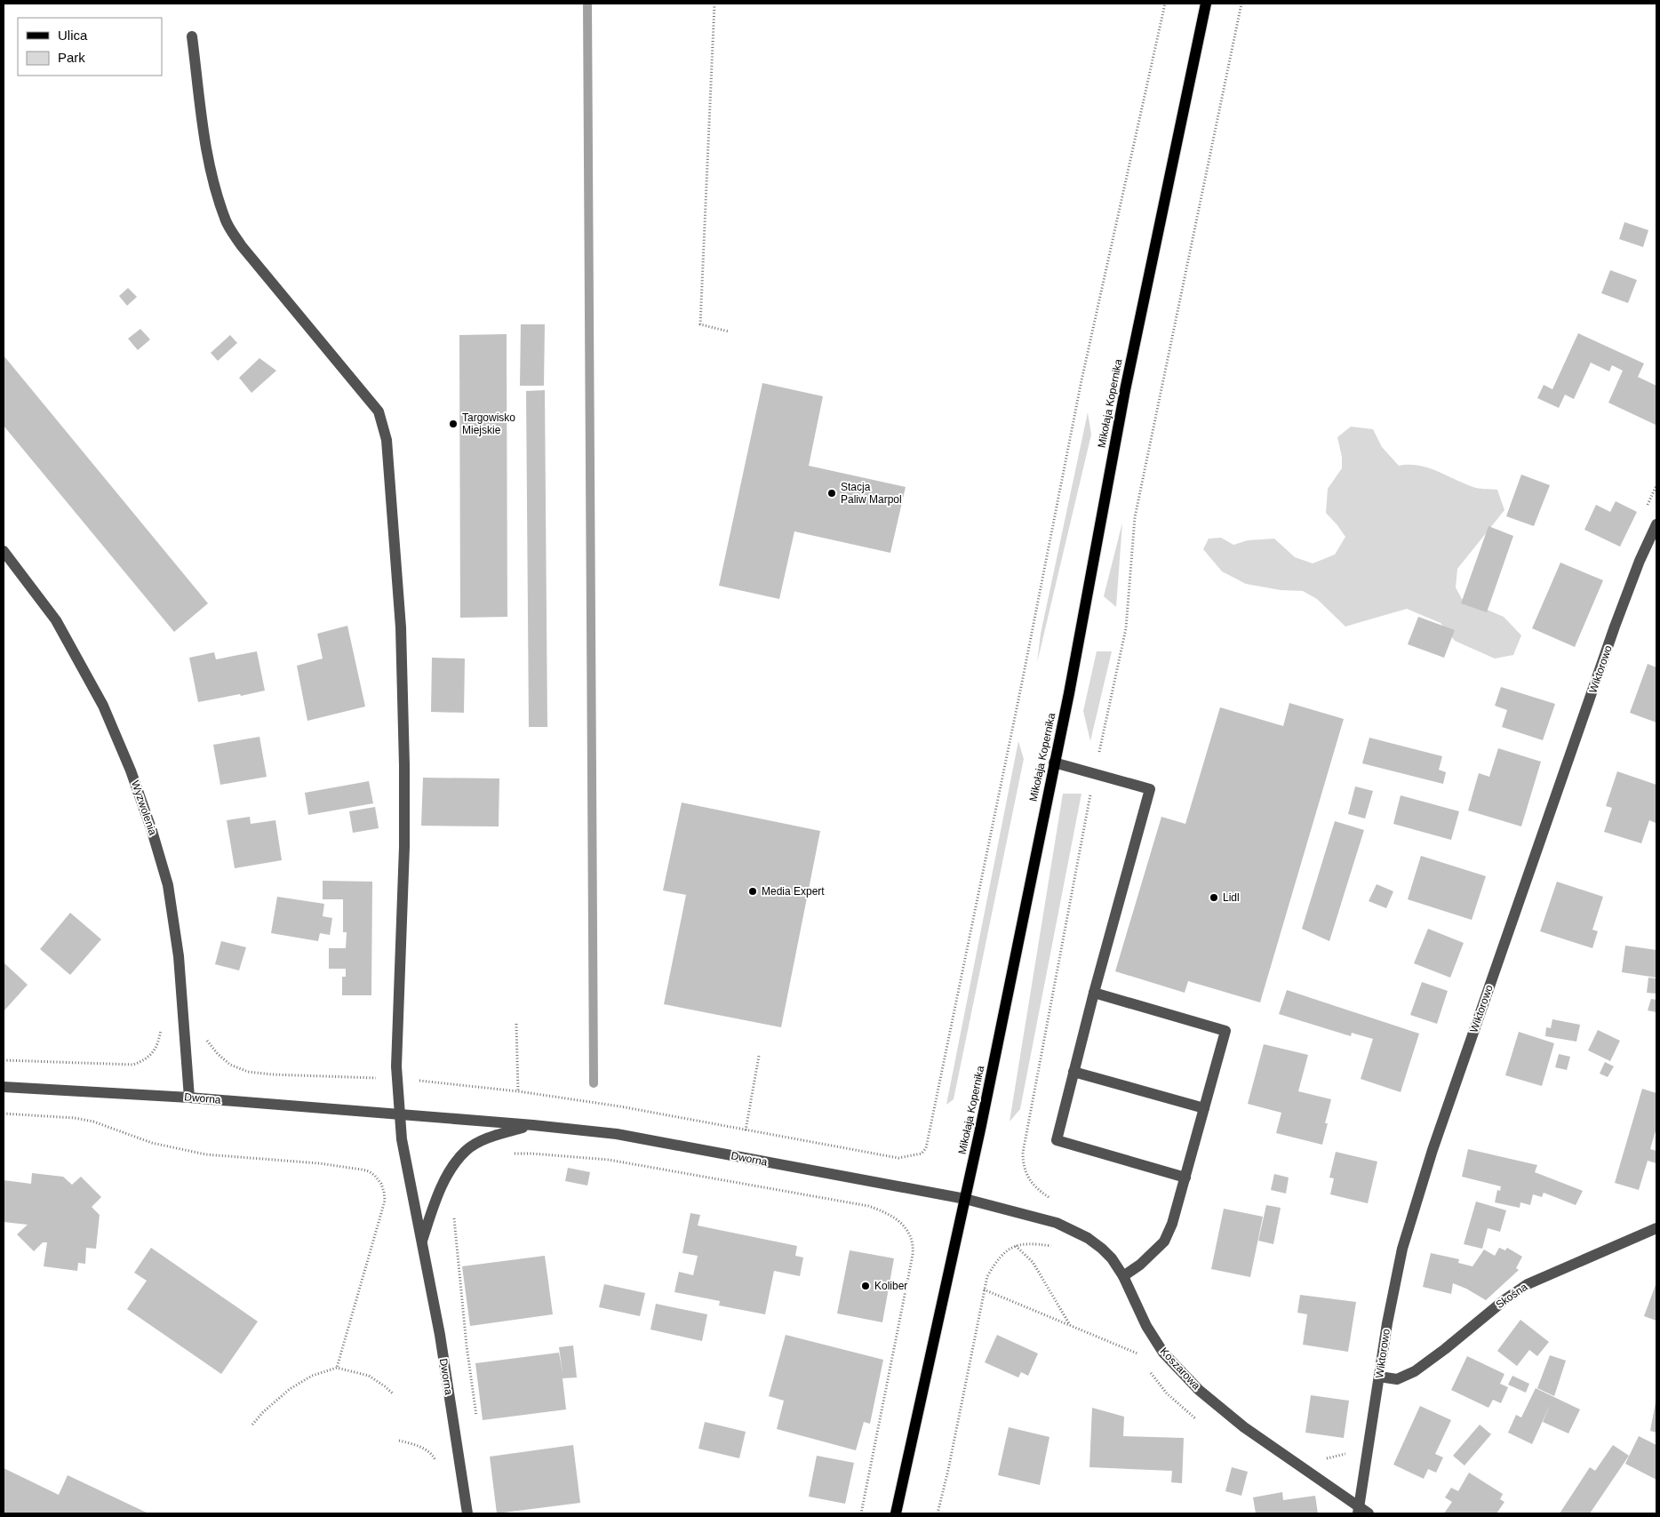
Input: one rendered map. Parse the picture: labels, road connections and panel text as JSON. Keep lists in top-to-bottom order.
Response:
{
  "streets": {
    "main road": ["Mikołaja Kopernika"],
    "street": [
      "Wiktorowo",
      "Wyzwolenia",
      "Dworna",
      "Skośna",
      "Koszarowa"
    ]
  },
  "crossings": [
    ["Mikołaja Kopernika", "Dworna"],
    ["Mikołaja Kopernika", "Koszarowa"],
    ["Wiktorowo", "Skośna"],
    ["Wiktorowo", "Koszarowa"],
    ["Wyzwolenia", "Dworna"],
    ["Dworna", "Koszarowa"]
  ],
  "places": [
    "Targowisko Miejskie",
    "Stacja Paliw Marpol",
    "Media Expert",
    "Lidl",
    "Koliber"
  ],
  "legend": ["Ulica", "Park"]
}
